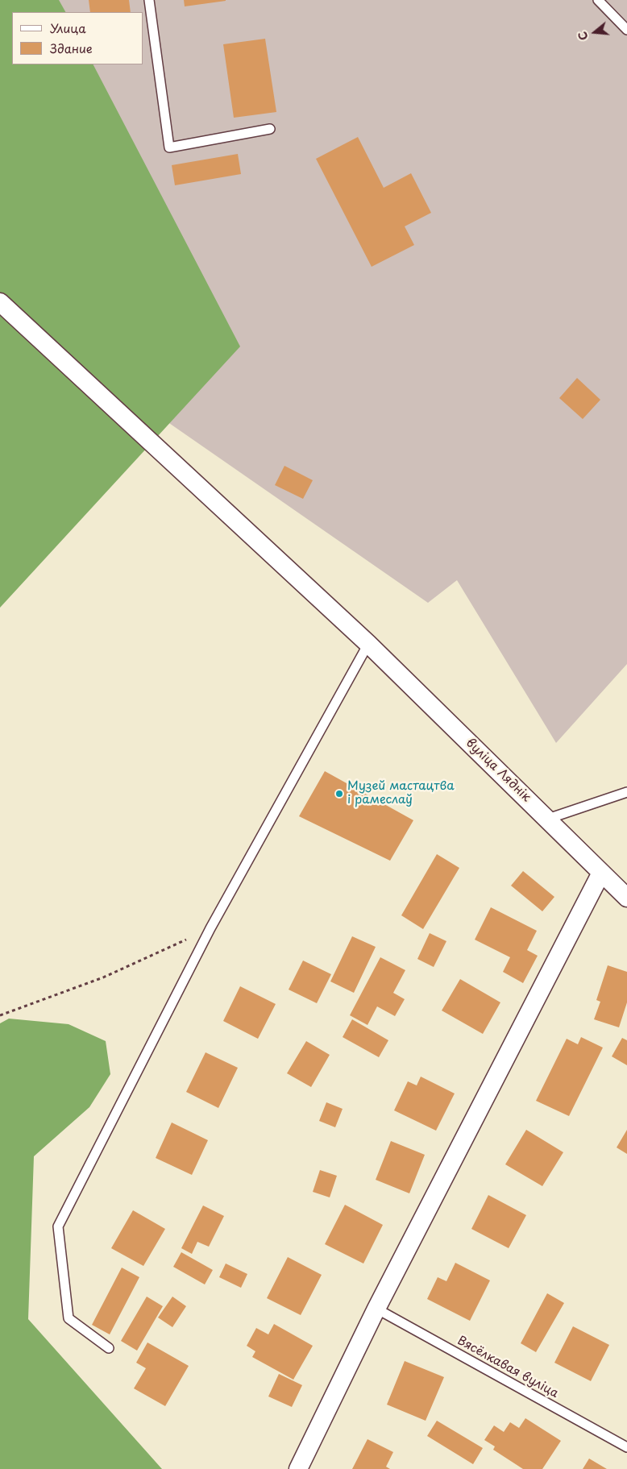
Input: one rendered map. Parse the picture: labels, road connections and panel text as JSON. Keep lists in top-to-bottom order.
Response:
{
  "streets": {
    "street": ["вуліца Ляднік"],
    "lane": ["Вясёлкавая вуліца"]
  },
  "places": ["Музей мастацтва і рамеслаў"],
  "legend": ["Улица", "Здание"],
  "north": "left"
}
